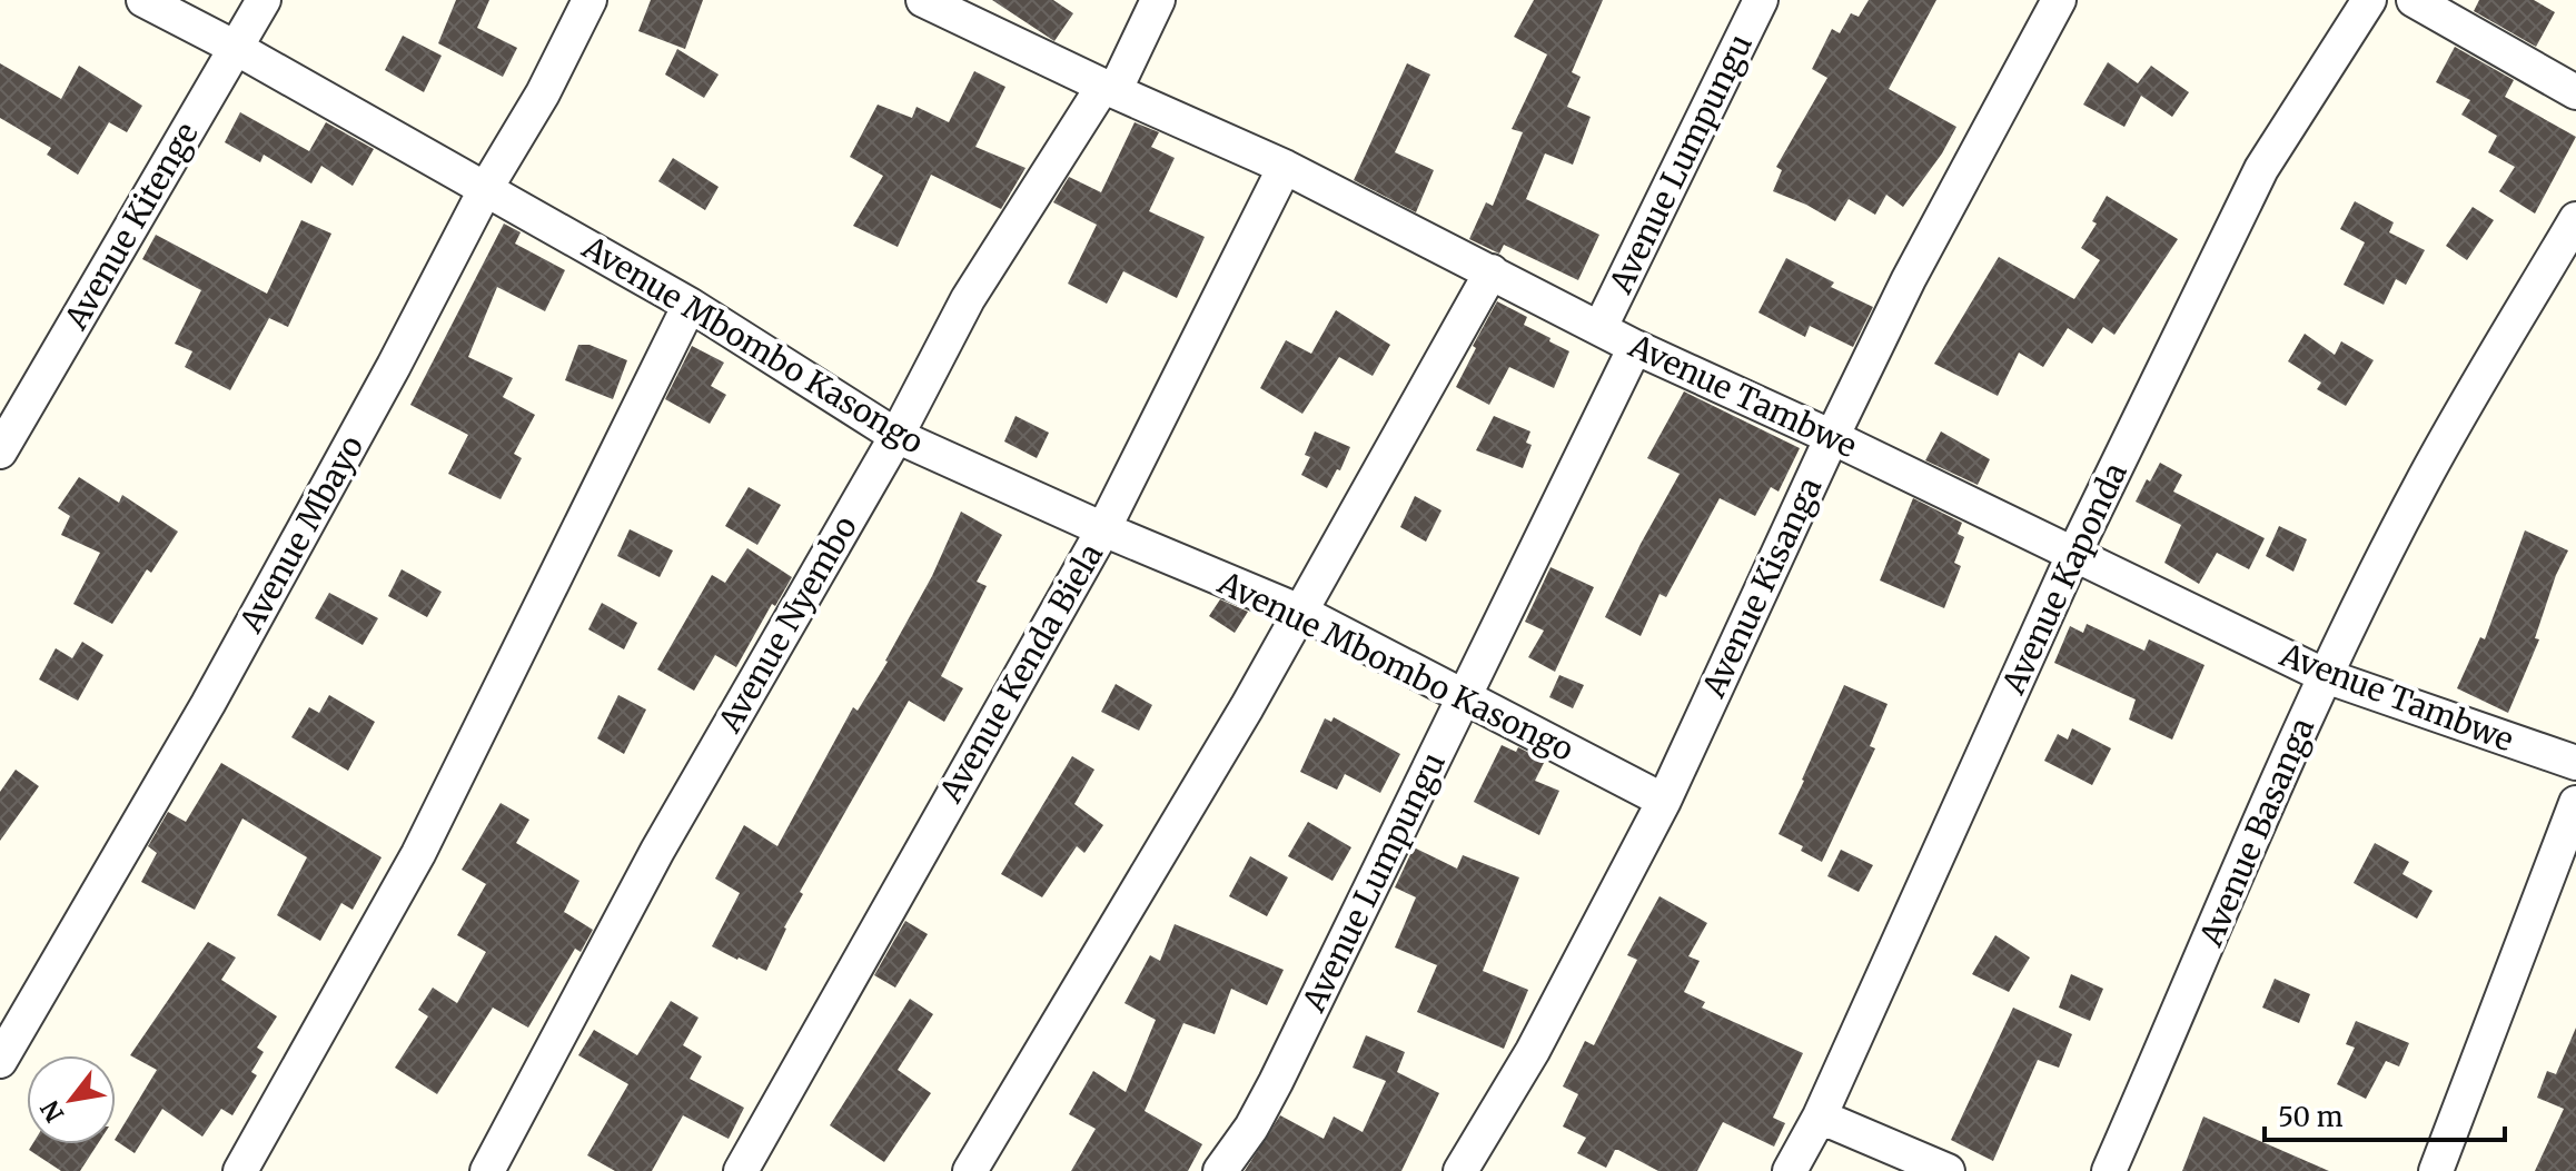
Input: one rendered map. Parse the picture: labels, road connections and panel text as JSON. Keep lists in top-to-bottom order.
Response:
{
  "streets": {
    "street": [
      "Avenue Lumpungu",
      "Avenue Kitenge",
      "Avenue Mbombo Kasongo",
      "Avenue Tambwe",
      "Avenue Mbayo",
      "Avenue Kaponda",
      "Avenue Kisanga",
      "Avenue Nyembo",
      "Avenue Kenda Biela",
      "Avenue Basanga"
    ]
  },
  "crossings": [
    ["Avenue Lumpungu", "Avenue Mbombo Kasongo"],
    ["Avenue Lumpungu", "Avenue Tambwe"],
    ["Avenue Kitenge", "Avenue Mbombo Kasongo"],
    ["Avenue Mbombo Kasongo", "Avenue Mbayo"],
    ["Avenue Mbombo Kasongo", "Avenue Kisanga"],
    ["Avenue Mbombo Kasongo", "Avenue Nyembo"],
    ["Avenue Mbombo Kasongo", "Avenue Kenda Biela"],
    ["Avenue Tambwe", "Avenue Kaponda"],
    ["Avenue Tambwe", "Avenue Kisanga"],
    ["Avenue Tambwe", "Avenue Nyembo"],
    ["Avenue Tambwe", "Avenue Kenda Biela"],
    ["Avenue Tambwe", "Avenue Basanga"]
  ],
  "scale_bar": "50 m",
  "north": "bottom left"
}
